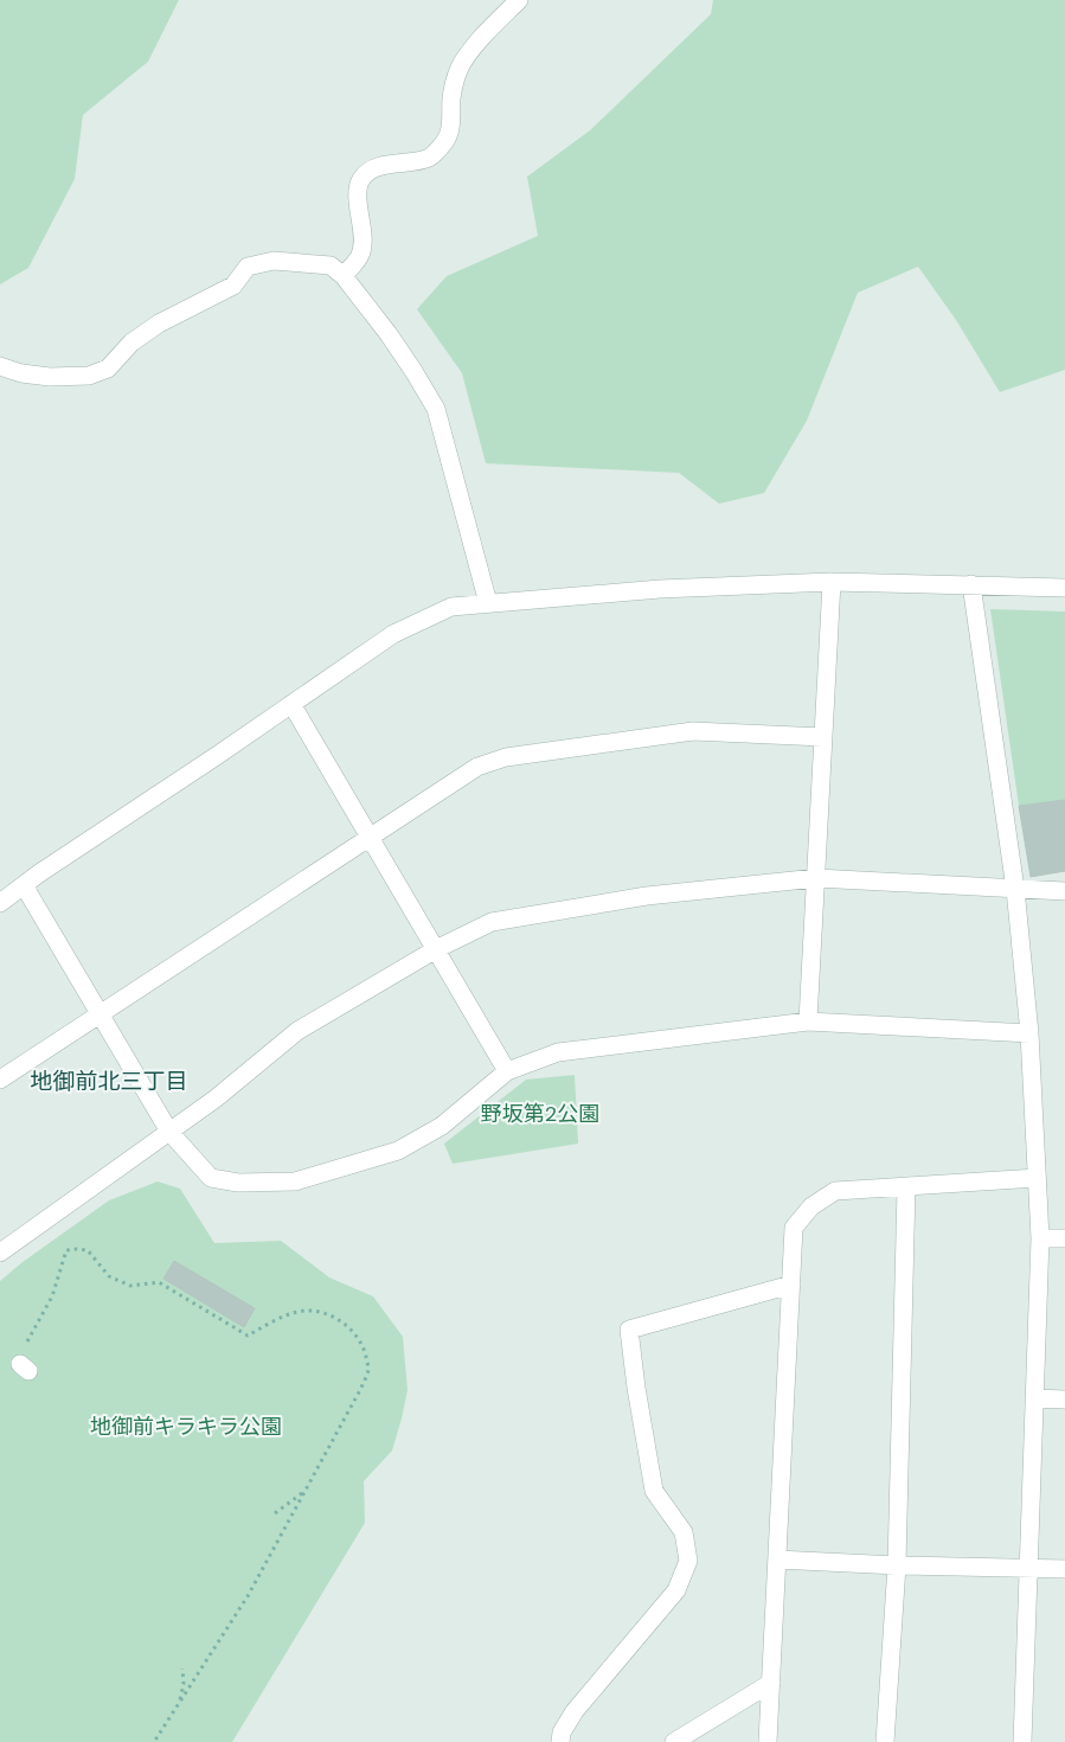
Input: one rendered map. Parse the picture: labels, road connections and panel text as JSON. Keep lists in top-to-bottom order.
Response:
{
  "districts": ["地御前北三丁目"],
  "parks": ["野坂第2公園", "地御前キラキラ公園"]
}
